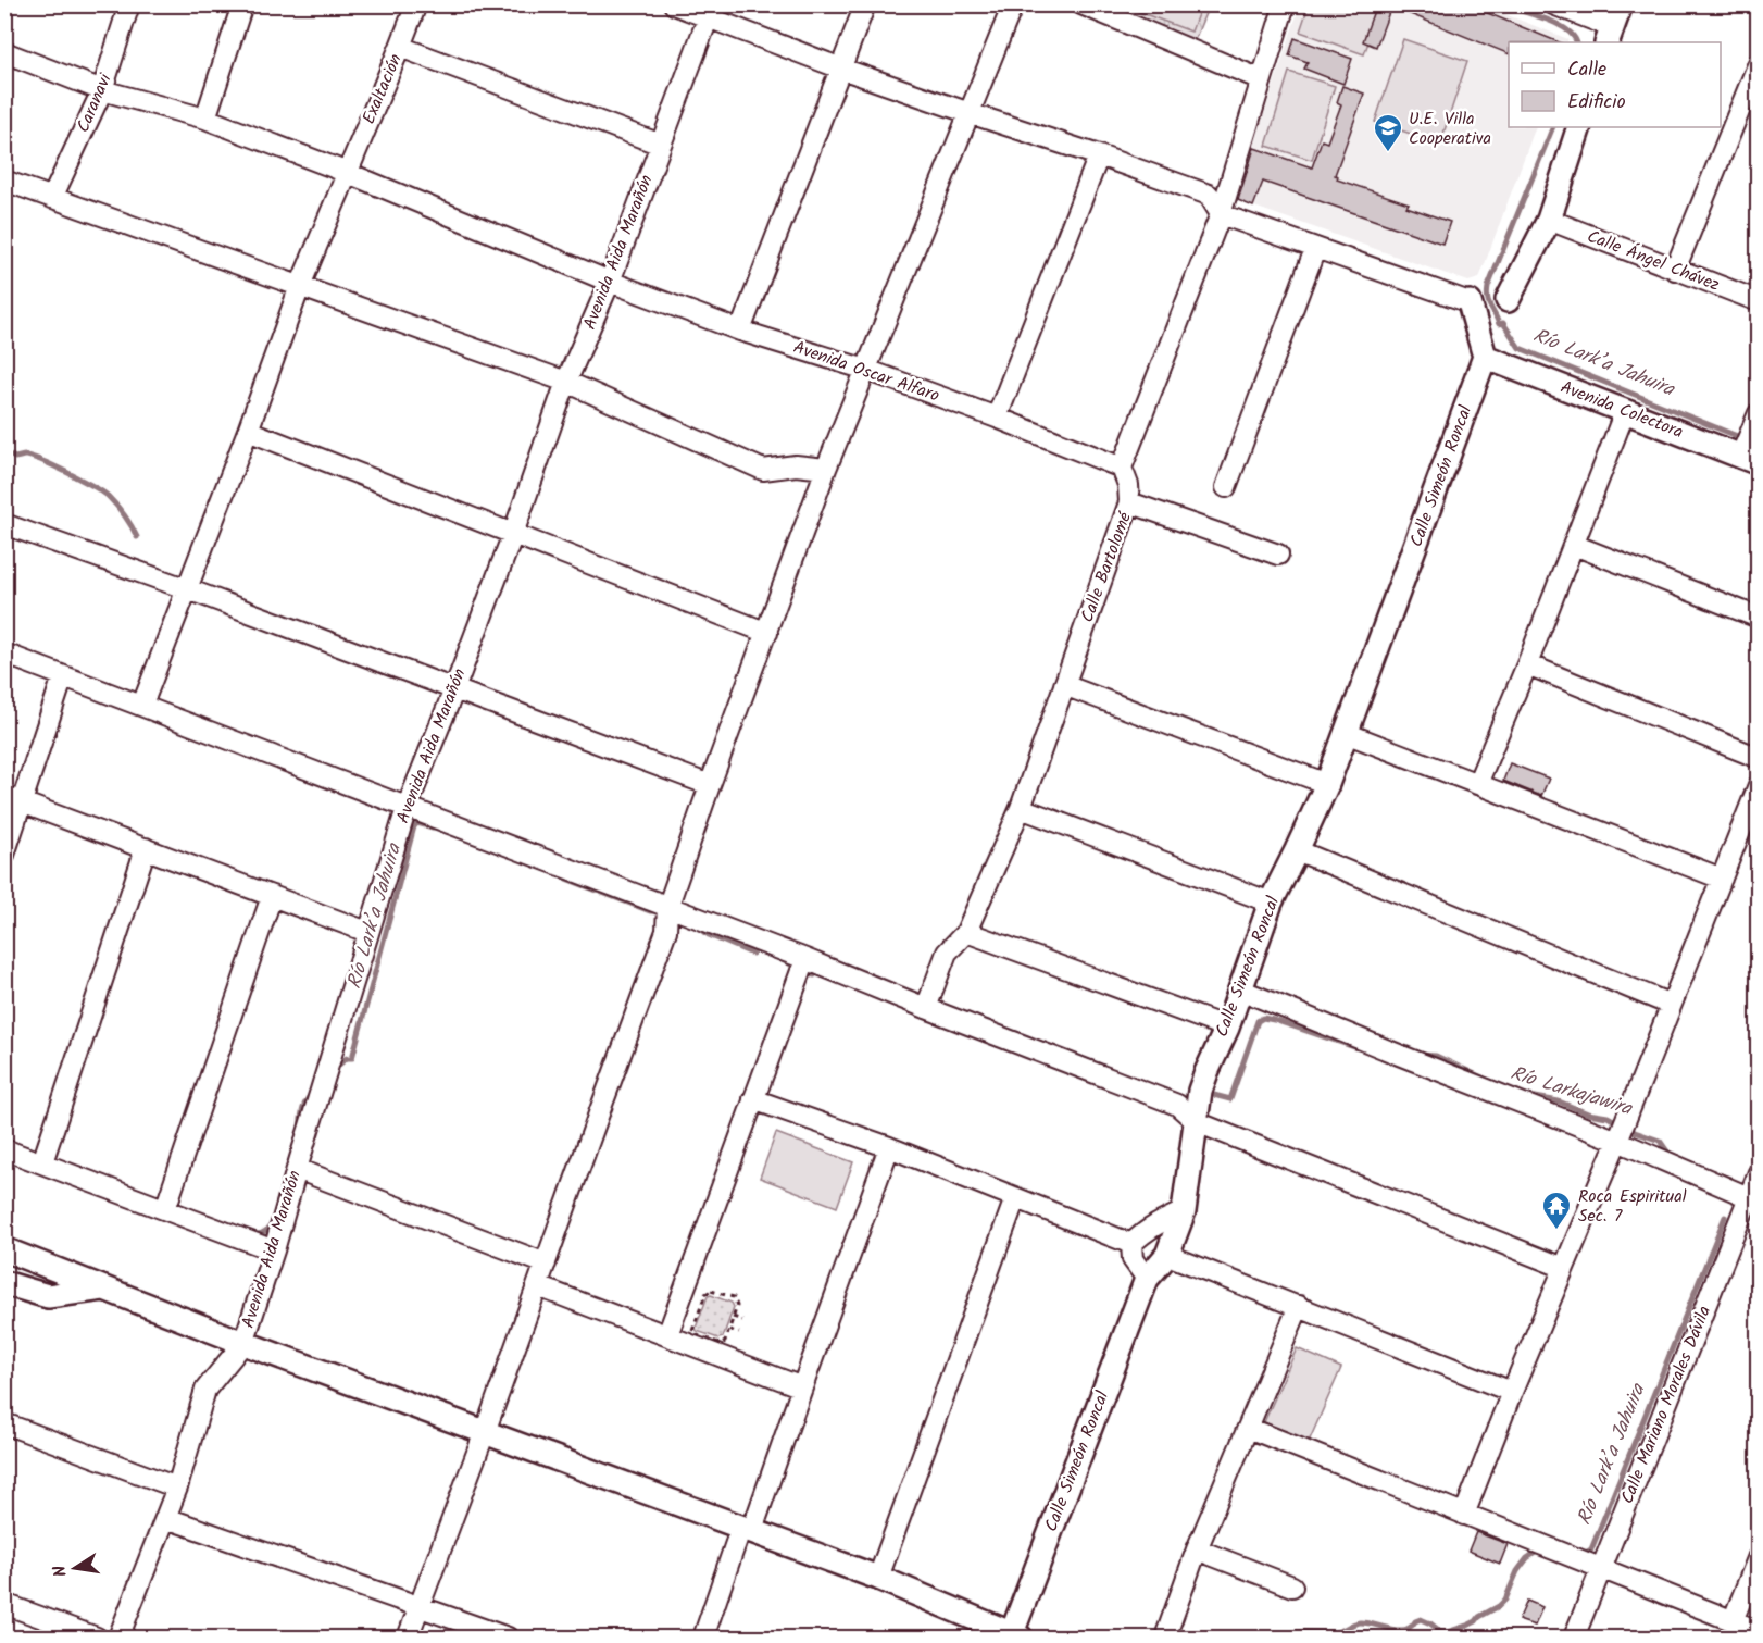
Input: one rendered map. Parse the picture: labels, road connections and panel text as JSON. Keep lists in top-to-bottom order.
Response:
{
  "streets": {
    "street": [
      "Exaltación",
      "Caranavi",
      "Avenida Aida Marañón",
      "Calle Ángel Chávez",
      "Avenida Oscar Alfaro",
      "Avenida Colectora",
      "Calle Simeón Roncal",
      "Calle Bartolomé",
      "Calle Mariano Morales Dávila"
    ]
  },
  "crossings": [
    ["Exaltación", "Avenida Oscar Alfaro"],
    ["Caranavi", "Avenida Oscar Alfaro"],
    ["Avenida Aida Marañón", "Avenida Oscar Alfaro"],
    ["Avenida Oscar Alfaro", "Calle Bartolomé"],
    ["Avenida Colectora", "Calle Simeón Roncal"]
  ],
  "water": ["Río Lark’a Jahuira", "Río Larkajawira"],
  "places": {
    "school or university": ["U.E. Villa Cooperativa"],
    "temple": ["Roca Espiritual Sec. 7"]
  },
  "legend": ["Calle", "Edificio"],
  "north": "left"
}
